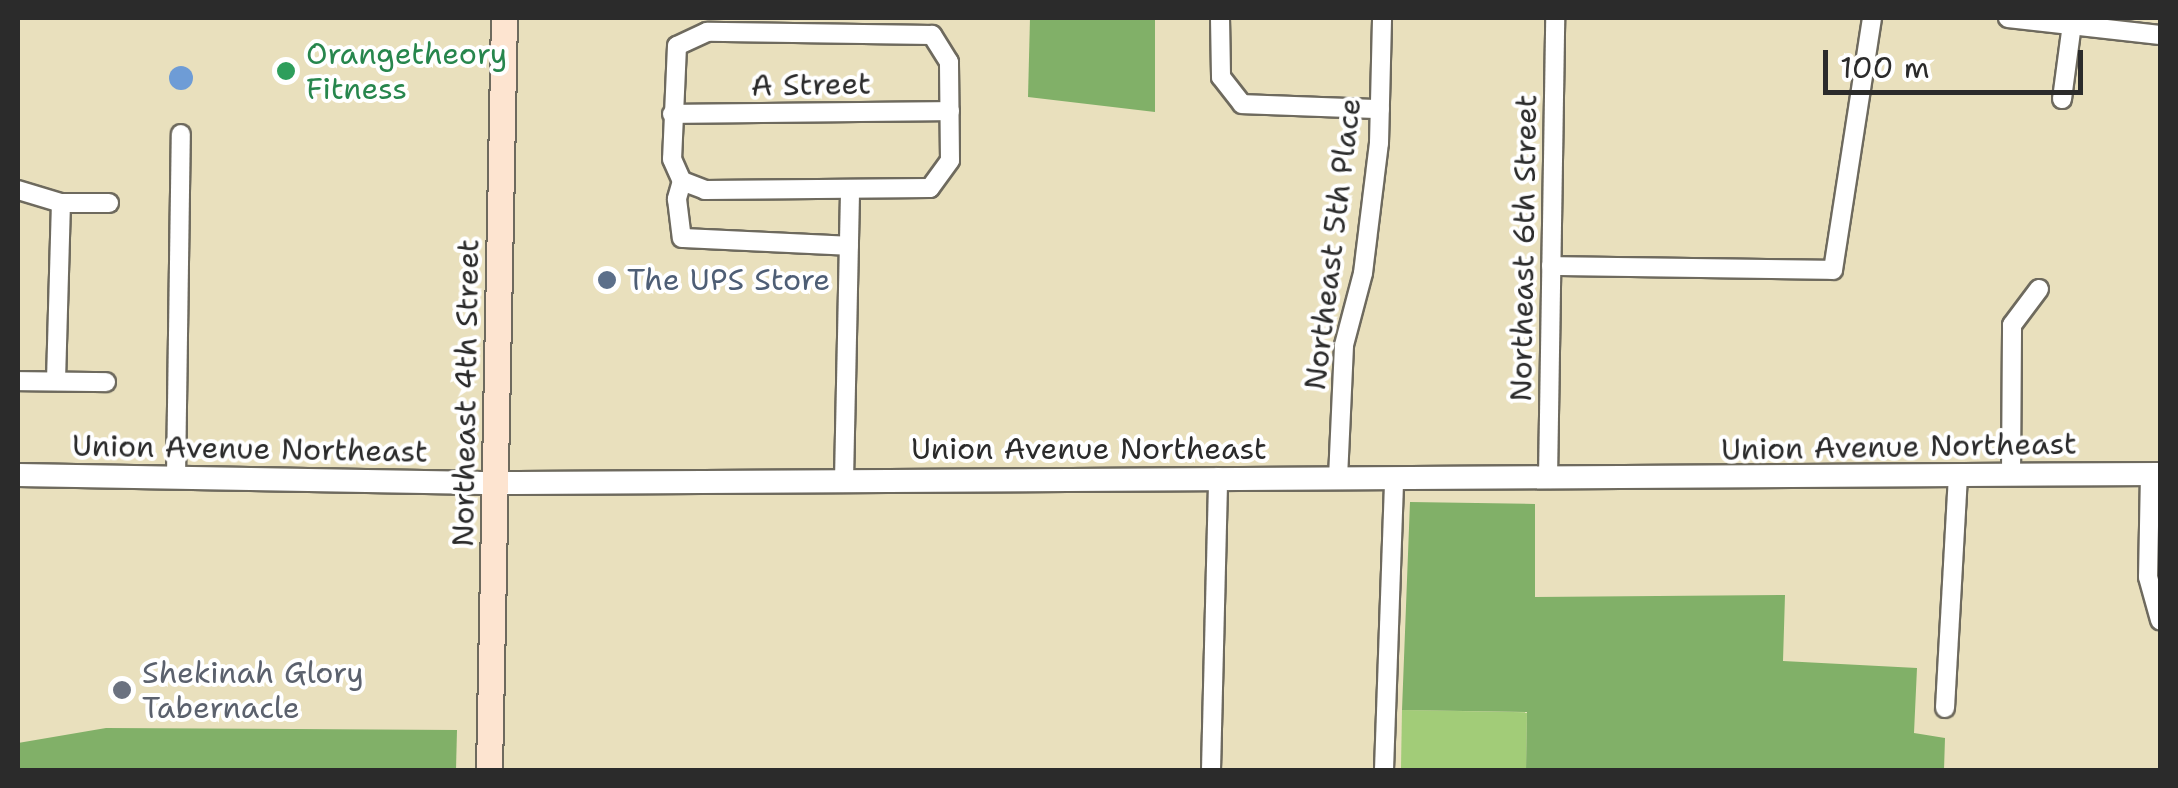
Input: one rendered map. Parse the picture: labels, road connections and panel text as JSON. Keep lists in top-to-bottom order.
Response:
{
  "streets": {
    "main road": ["Northeast 4th Street"],
    "street": [
      "A Street",
      "Northeast 5th Place",
      "Northeast 6th Street",
      "Union Avenue Northeast"
    ]
  },
  "crossings": [
    ["Northeast 5th Place", "Union Avenue Northeast"],
    ["Northeast 6th Street", "Union Avenue Northeast"],
    ["Northeast 4th Street", "Union Avenue Northeast"]
  ],
  "places": ["Orangetheory Fitness", "The UPS Store", "Shekinah Glory Tabernacle"],
  "scale_bar": "100 m"
}
